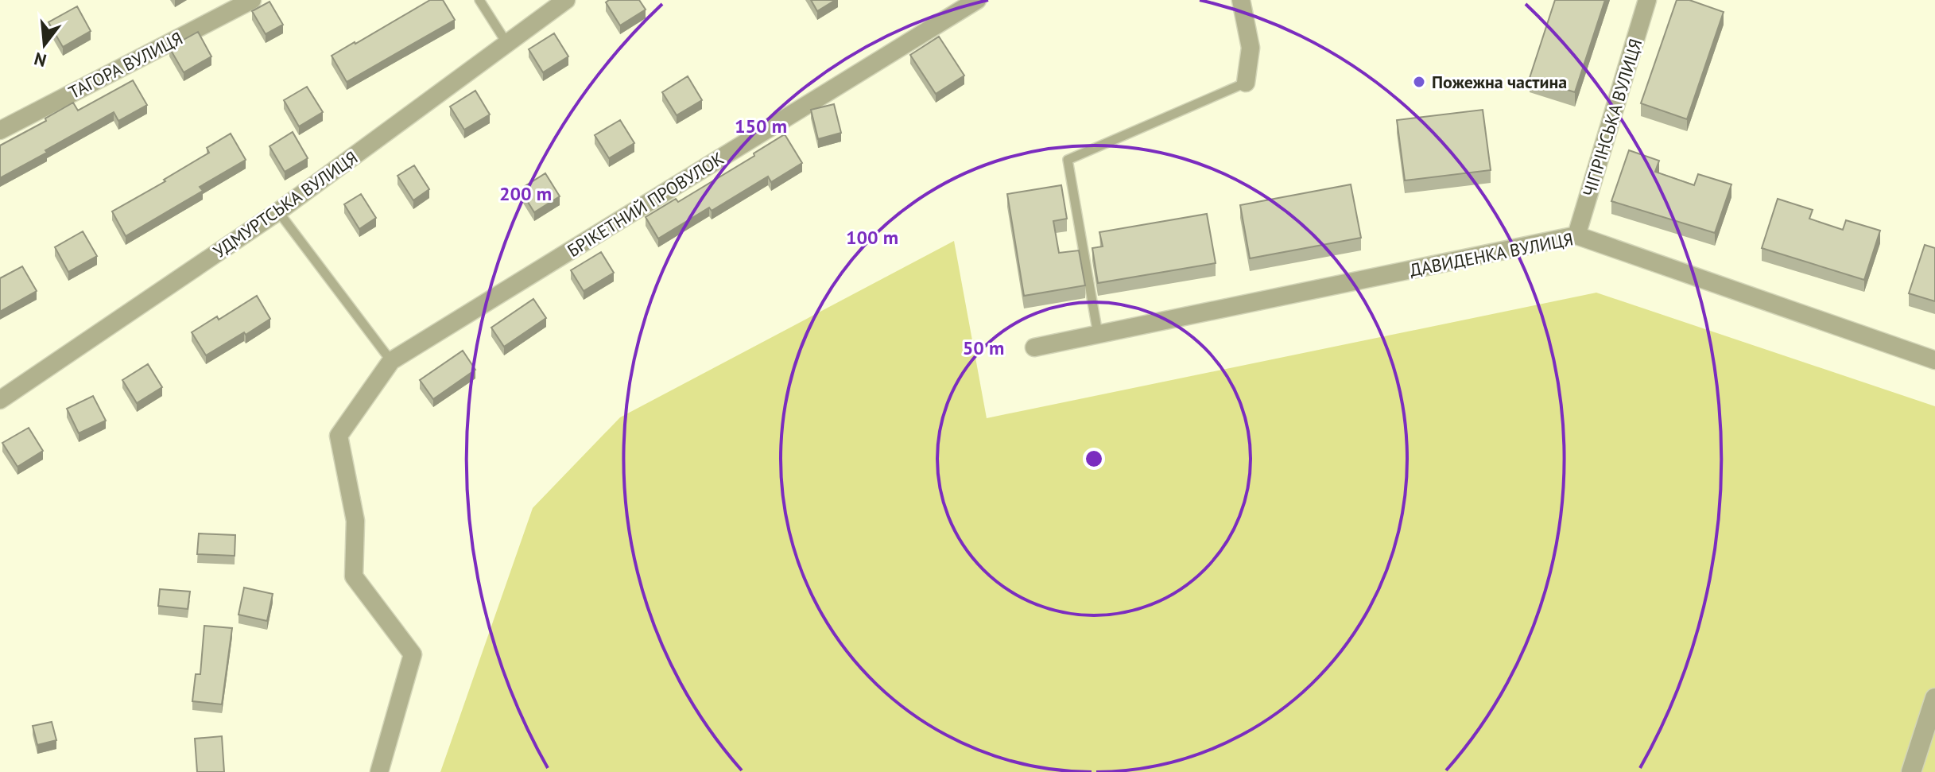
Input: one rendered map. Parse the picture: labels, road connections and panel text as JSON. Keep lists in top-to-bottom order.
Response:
{
  "streets": {
    "street": [
      "ТАГОРА ВУЛИЦЯ",
      "ЧIГIРIНСЬКА ВУЛИЦЯ",
      "УДМУРТСЬКА ВУЛИЦЯ",
      "БРIКЕТНИЙ ПРОВУЛОК",
      "ДАВИДЕНКА ВУЛИЦЯ"
    ]
  },
  "crossings": [
    ["ЧIГIРIНСЬКА ВУЛИЦЯ", "ДАВИДЕНКА ВУЛИЦЯ"]
  ],
  "places": ["Пожежна частина"],
  "north": "bottom",
  "rings": [
    "150 m",
    "200 m",
    "100 m",
    "50 m"
  ]
}
